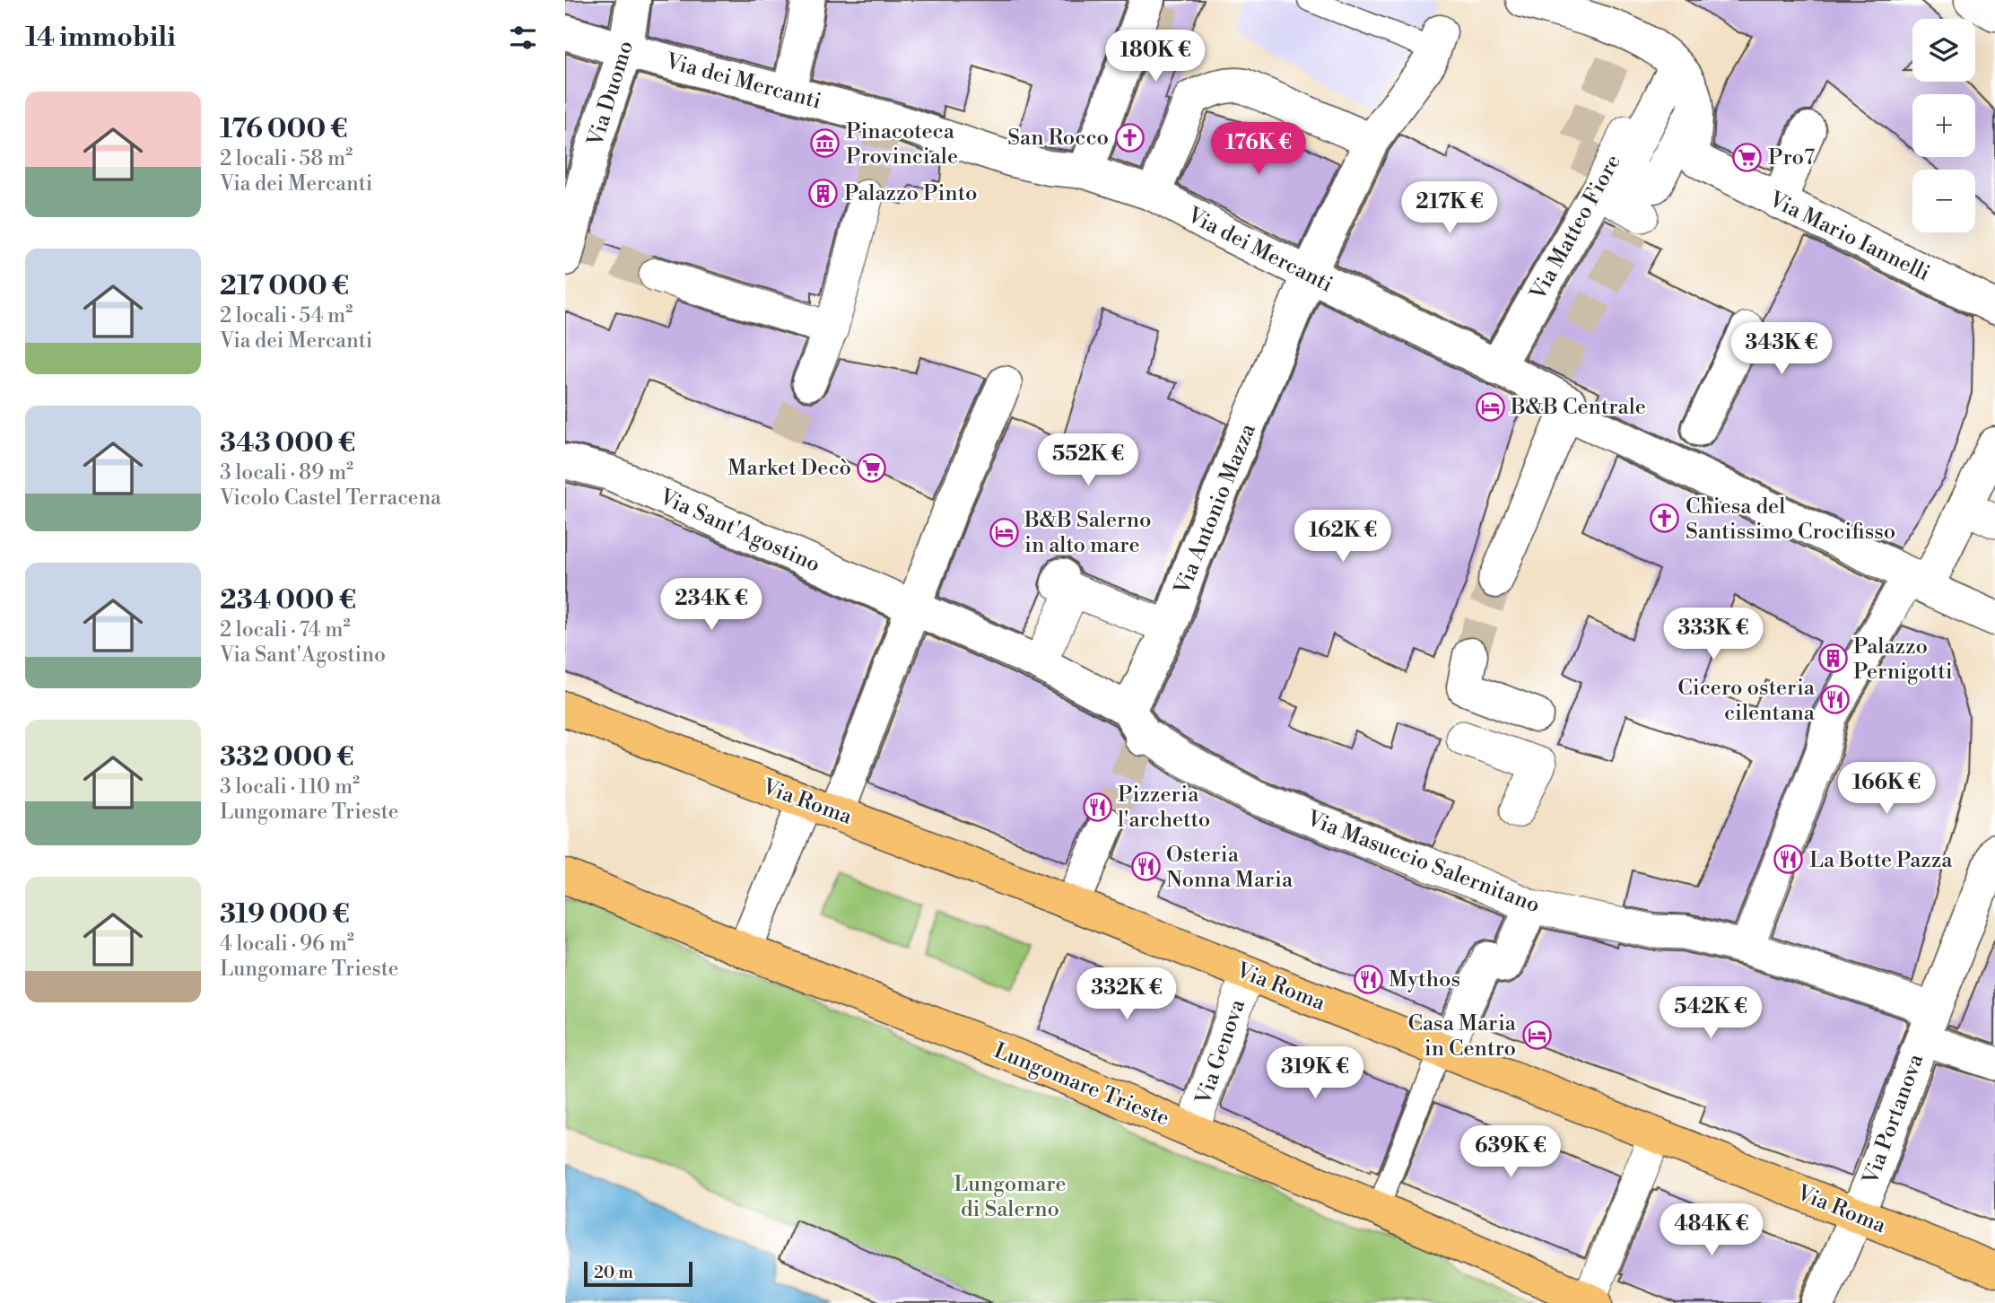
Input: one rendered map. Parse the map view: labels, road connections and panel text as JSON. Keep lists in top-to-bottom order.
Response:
{
  "streets": {
    "main road": ["Via Roma", "Lungomare Trieste"],
    "street": [
      "Via dei Mercanti",
      "Via Duomo",
      "Via Matteo Fiore",
      "Via Mario Iannelli",
      "Via Antonio Mazza",
      "Via Sant'Agostino",
      "Via Masuccio Salernitano",
      "Via Genova",
      "Via Portanova"
    ]
  },
  "crossings": [
    ["Via dei Mercanti", "Via Duomo"],
    ["Via dei Mercanti", "Via Matteo Fiore"],
    ["Via dei Mercanti", "Via Antonio Mazza"],
    ["Via Antonio Mazza", "Via Sant'Agostino"],
    ["Via Antonio Mazza", "Via Masuccio Salernitano"],
    ["Via Sant'Agostino", "Via Masuccio Salernitano"],
    ["Via Roma", "Via Genova"],
    ["Via Roma", "Via Portanova"],
    ["Via Masuccio Salernitano", "Via Portanova"],
    ["Via Genova", "Lungomare Trieste"]
  ],
  "parks": ["Lungomare di Salerno"],
  "places": {
    "church": ["San Rocco", "Chiesa del Santissimo Crocifisso"],
    "museum": ["Pinacoteca Provinciale"],
    "supermarket": ["Pro7", "Market Decò"],
    "building": ["Palazzo Pinto", "Palazzo Pernigotti"],
    "hotel": ["B&B Centrale", "B&B Salerno in alto mare", "Casa Maria in Centro"],
    "restaurant": [
      "Cicero osteria cilentana",
      "Pizzeria l'archetto",
      "La Botte Pazza",
      "Osteria Nonna Maria",
      "Mythos"
    ]
  },
  "scale_bar": "20 m",
  "page": {
    "heading": "14 immobili",
    "map_buttons": ["+", "−"],
    "price": [
      "180K €",
      "176K €",
      "217K €",
      "343K €",
      "552K €",
      "162K €",
      "234K €",
      "333K €",
      "166K €",
      "332K €",
      "542K €",
      "319K €",
      "639K €",
      "484K €"
    ],
    "list": [
      {
        "name": "176 000 €",
        "note": "2 locali · 58 m² · Via dei Mercanti"
      },
      {
        "name": "217 000 €",
        "note": "2 locali · 54 m² · Via dei Mercanti"
      },
      {
        "name": "343 000 €",
        "note": "3 locali · 89 m² · Vicolo Castel Terracena"
      },
      {
        "name": "234 000 €",
        "note": "2 locali · 74 m² · Via Sant'Agostino"
      },
      {
        "name": "332 000 €",
        "note": "3 locali · 110 m² · Lungomare Trieste"
      },
      {
        "name": "319 000 €",
        "note": "4 locali · 96 m² · Lungomare Trieste"
      }
    ],
    "scale": "20 m"
  }
}
